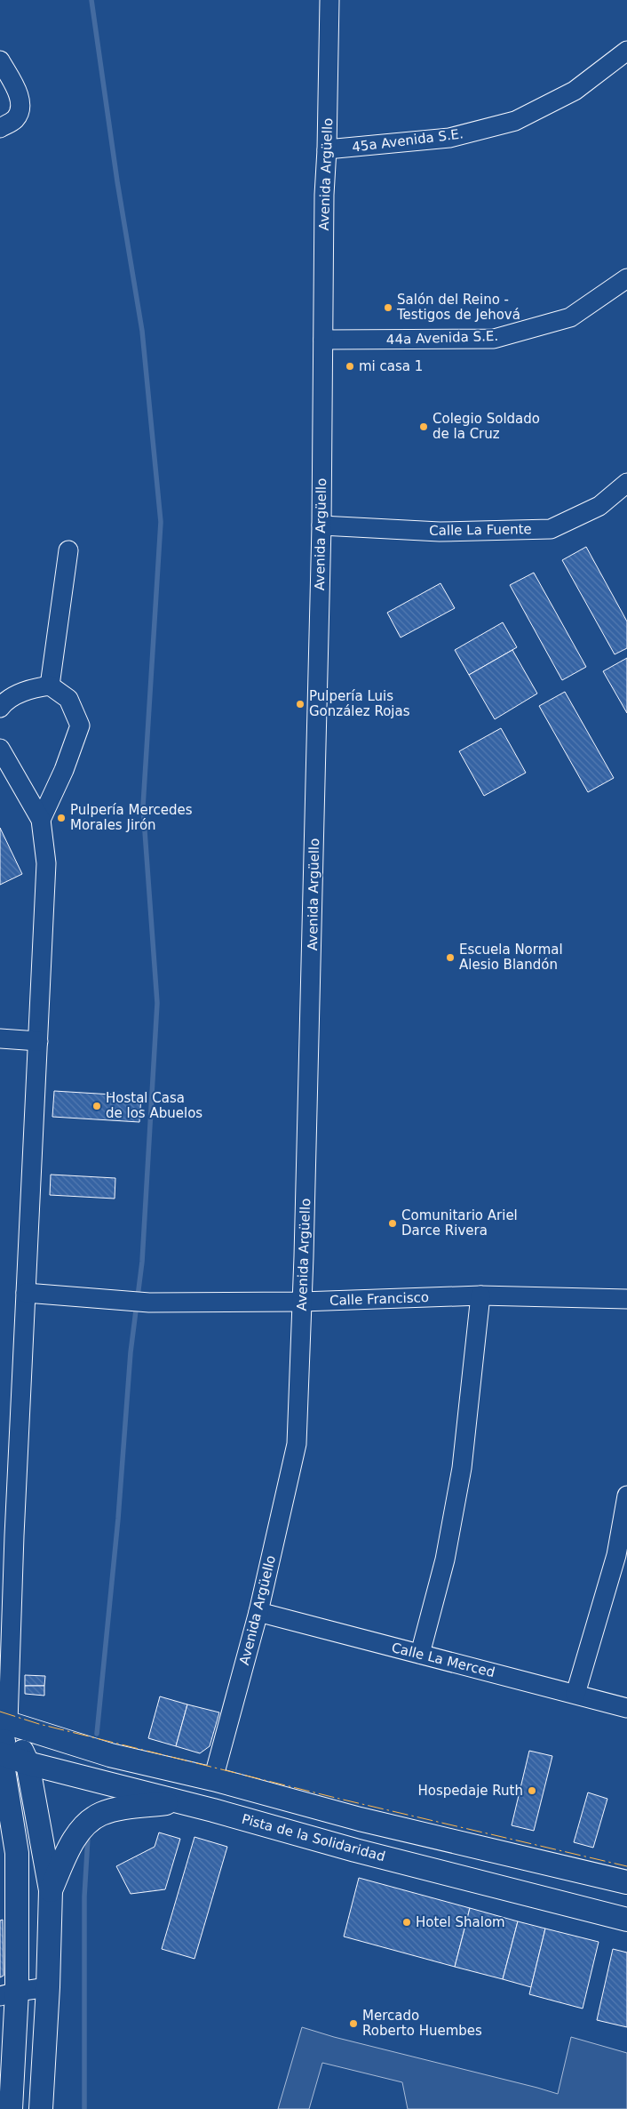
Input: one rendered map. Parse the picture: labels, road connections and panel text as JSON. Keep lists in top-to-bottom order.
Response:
{
  "streets": {
    "main road": ["Pista de la Solidaridad"],
    "street": [
      "45a Avenida S.E.",
      "Avenida Argüello",
      "44a Avenida S.E.",
      "Calle La Fuente",
      "Calle Francisco",
      "Calle La Merced"
    ]
  },
  "crossings": [
    ["45a Avenida S.E.", "Avenida Argüello"],
    ["Avenida Argüello", "44a Avenida S.E."],
    ["Avenida Argüello", "Calle La Fuente"],
    ["Avenida Argüello", "Calle Francisco"],
    ["Avenida Argüello", "Calle La Merced"]
  ],
  "places": [
    "Salón del Reino - Testigos de Jehová",
    "mi casa 1",
    "Colegio Soldado de la Cruz",
    "Pulpería Luis González Rojas",
    "Pulpería Mercedes Morales Jirón",
    "Escuela Normal Alesio Blandón",
    "Hostal Casa de los Abuelos",
    "Comunitario Ariel Darce Rivera",
    "Hospedaje Ruth",
    "Hotel Shalom",
    "Mercado Roberto Huembes"
  ]
}
